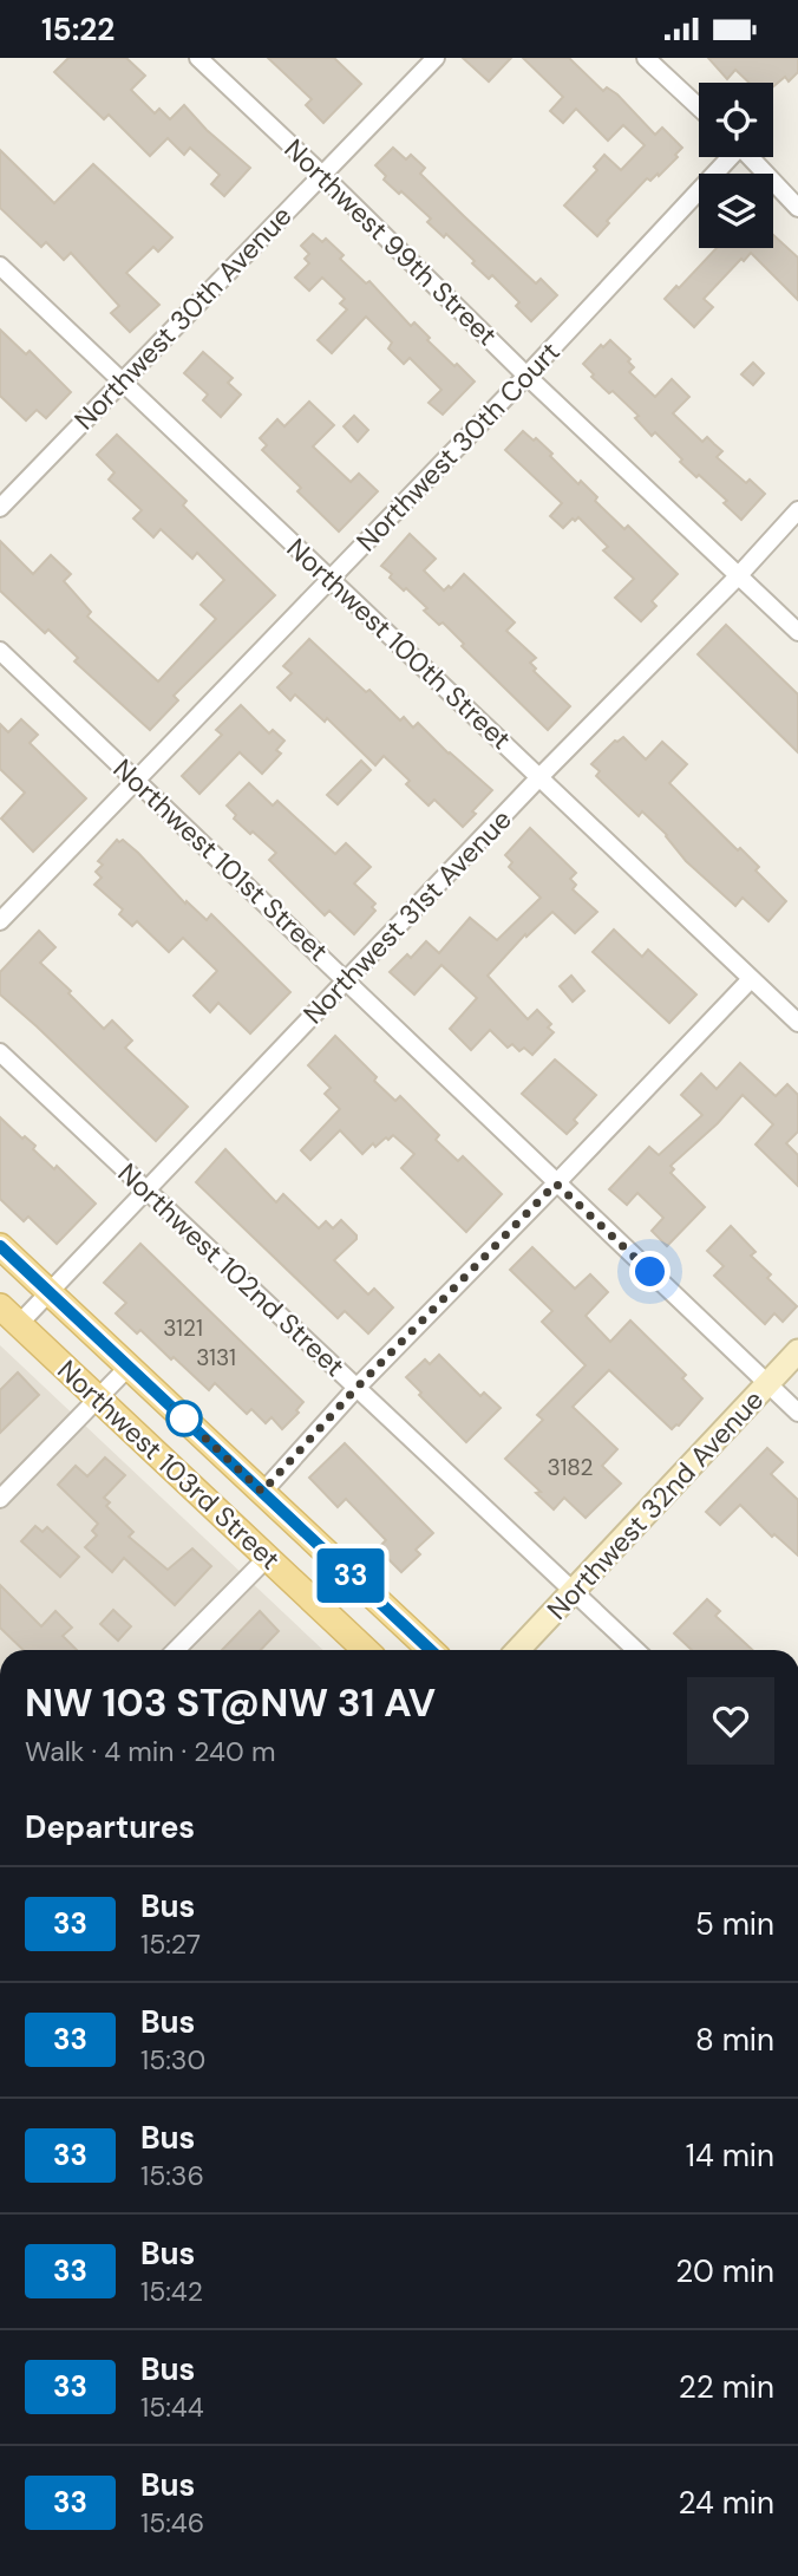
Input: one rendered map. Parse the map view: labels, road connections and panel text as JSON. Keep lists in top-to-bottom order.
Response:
{
  "streets": {
    "main road": ["Northwest 103rd Street", "Northwest 32nd Avenue"],
    "street": [
      "Northwest 99th Street",
      "Northwest 30th Avenue",
      "Northwest 30th Court",
      "Northwest 100th Street",
      "Northwest 101st Street",
      "Northwest 31st Avenue",
      "Northwest 102nd Street"
    ]
  },
  "crossings": [
    ["Northwest 99th Street", "Northwest 30th Avenue"],
    ["Northwest 99th Street", "Northwest 30th Court"],
    ["Northwest 99th Street", "Northwest 31st Avenue"],
    ["Northwest 30th Avenue", "Northwest 100th Street"],
    ["Northwest 30th Court", "Northwest 100th Street"],
    ["Northwest 30th Court", "Northwest 101st Street"],
    ["Northwest 100th Street", "Northwest 31st Avenue"],
    ["Northwest 101st Street", "Northwest 31st Avenue"],
    ["Northwest 101st Street", "Northwest 32nd Avenue"],
    ["Northwest 31st Avenue", "Northwest 102nd Street"],
    ["Northwest 31st Avenue", "Northwest 103rd Street"],
    ["Northwest 102nd Street", "Northwest 32nd Avenue"]
  ],
  "lines": ["bus line 33"],
  "house_numbers": ["3121", "3131", "3182"],
  "page": {
    "status": "15:22",
    "on_map": "33",
    "heading": [
      ["NW 103 ST@NW 31 AV", "Walk · 4 min · 240 m"],
      "Departures"
    ],
    "list": [
      {
        "mark": "33",
        "name": "Bus",
        "note": "15:27",
        "value": "5 min"
      },
      {
        "mark": "33",
        "name": "Bus",
        "note": "15:30",
        "value": "8 min"
      },
      {
        "mark": "33",
        "name": "Bus",
        "note": "15:36",
        "value": "14 min"
      },
      {
        "mark": "33",
        "name": "Bus",
        "note": "15:42",
        "value": "20 min"
      },
      {
        "mark": "33",
        "name": "Bus",
        "note": "15:44",
        "value": "22 min"
      },
      {
        "mark": "33",
        "name": "Bus",
        "note": "15:46",
        "value": "24 min"
      }
    ]
  }
}
